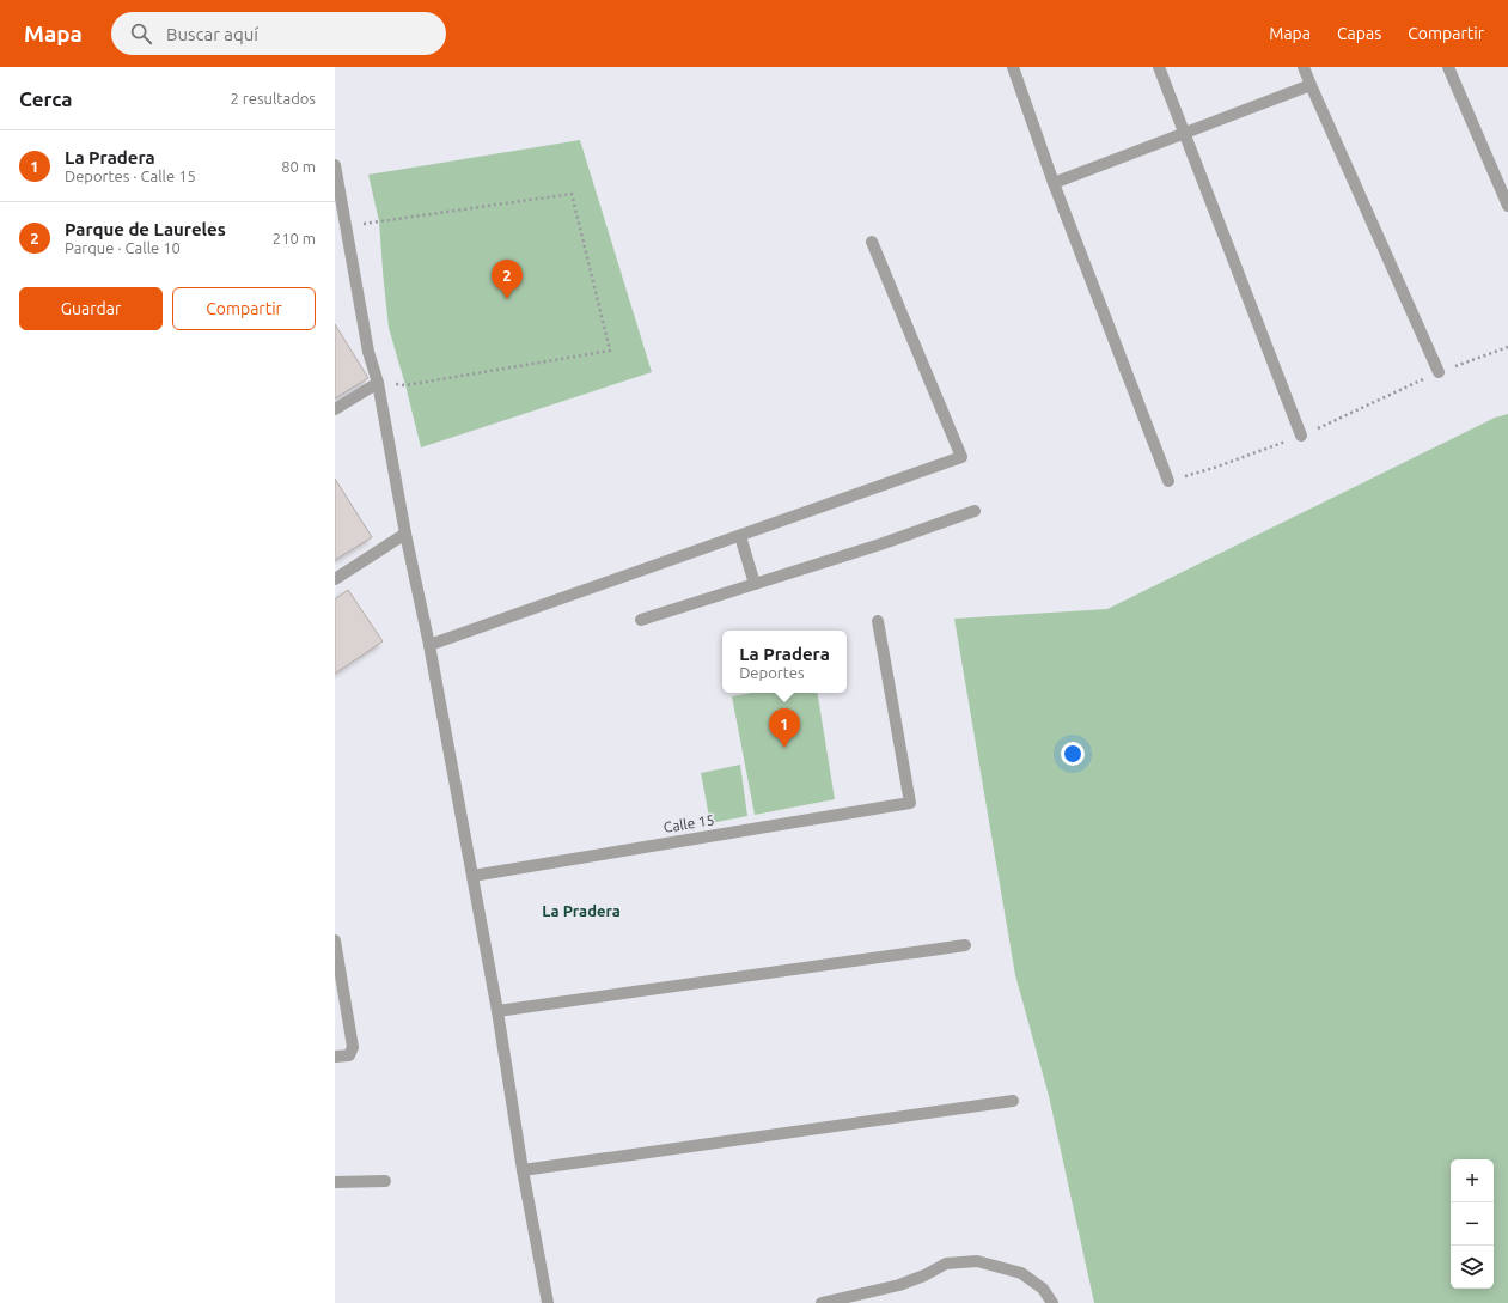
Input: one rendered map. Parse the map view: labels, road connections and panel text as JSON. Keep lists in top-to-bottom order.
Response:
{
  "streets": {
    "street": ["Calle 15"]
  },
  "districts": ["La Pradera"],
  "page": {
    "header": "Mapa",
    "search": "Buscar aquí",
    "nav": ["Mapa", "Capas", "Compartir"],
    "heading": ["Cerca", "2 resultados"],
    "list": [
      {
        "mark": "1",
        "name": "La Pradera",
        "note": "Deportes · Calle 15",
        "value": "80 m"
      },
      {
        "mark": "2",
        "name": "Parque de Laureles",
        "note": "Parque · Calle 10",
        "value": "210 m"
      }
    ],
    "pins": ["2", "1"],
    "buttons": ["Guardar", "Compartir"],
    "popup": ["La Pradera", "Deportes"],
    "map_buttons": ["+", "−"]
  }
}
